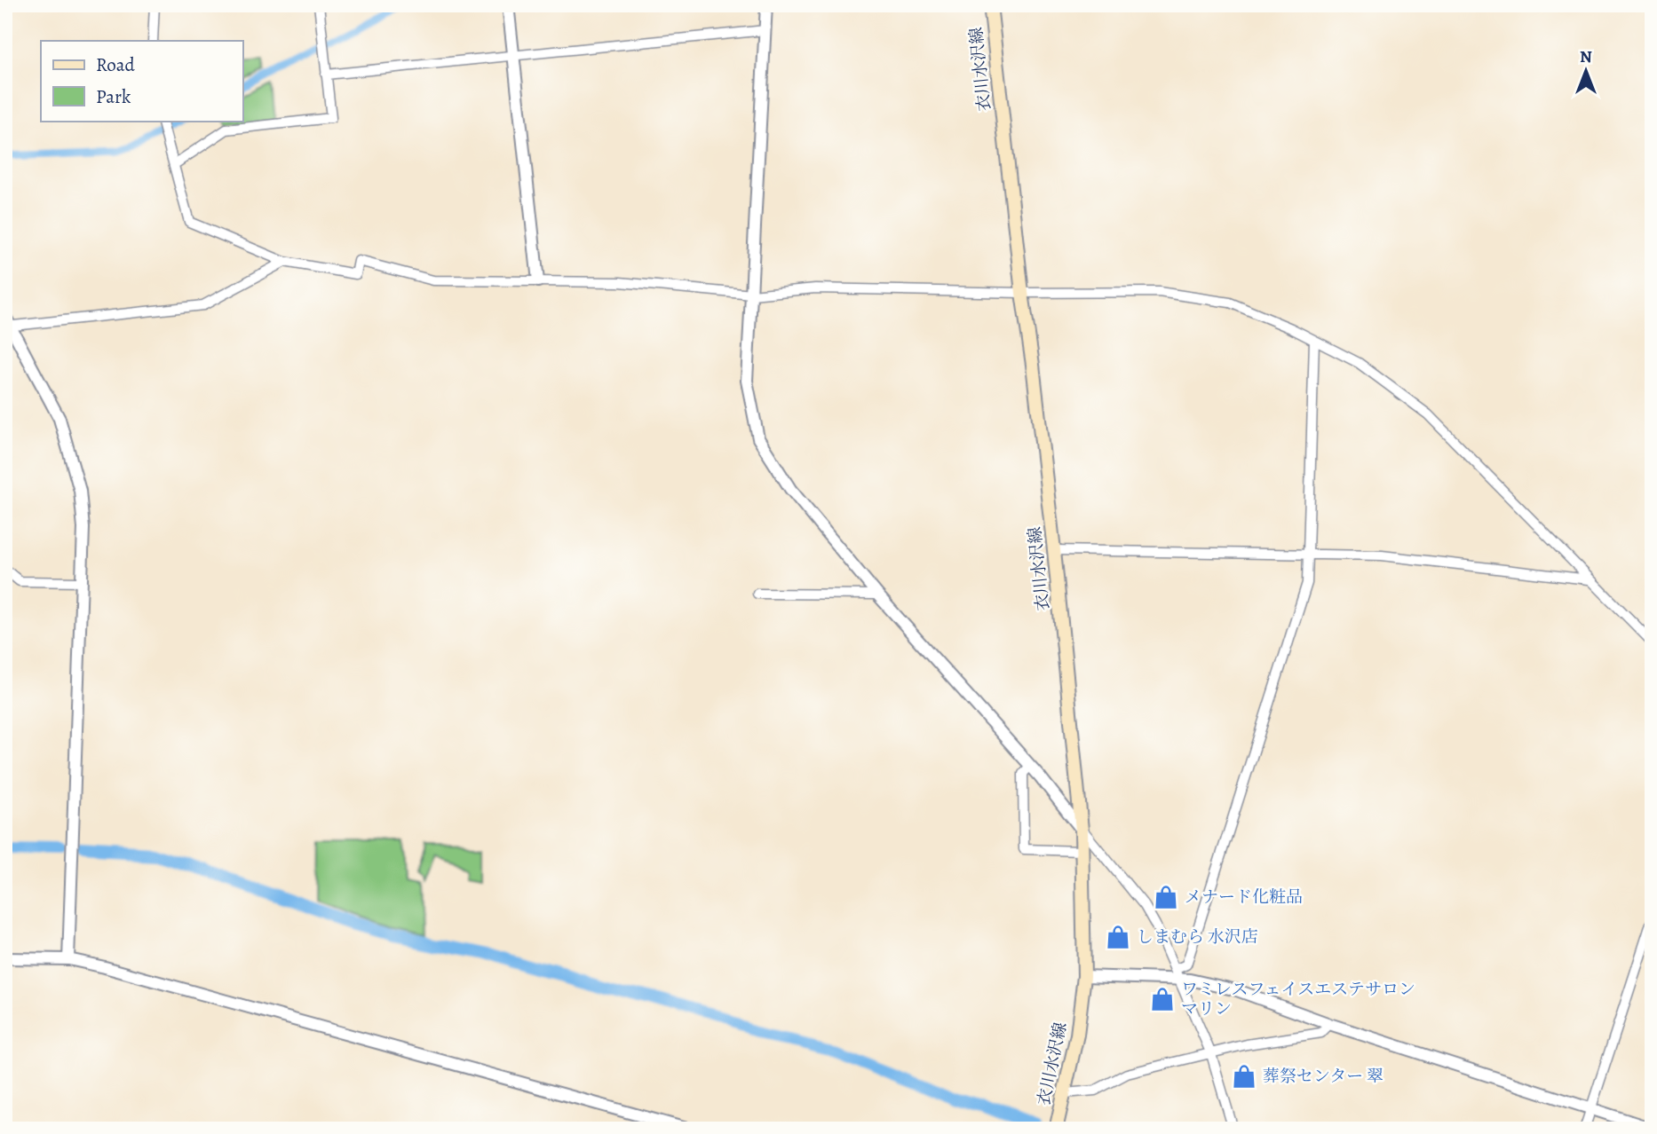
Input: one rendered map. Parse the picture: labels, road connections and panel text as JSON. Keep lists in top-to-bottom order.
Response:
{
  "streets": {
    "main road": ["衣川水沢線"]
  },
  "places": {
    "shop": [
      "メナード化粧品",
      "しまむら 水沢店",
      "ワミレスフェイスエステサロン マリン",
      "葬祭センター 翠"
    ]
  },
  "legend": ["Road", "Park"],
  "north": "top"
}
